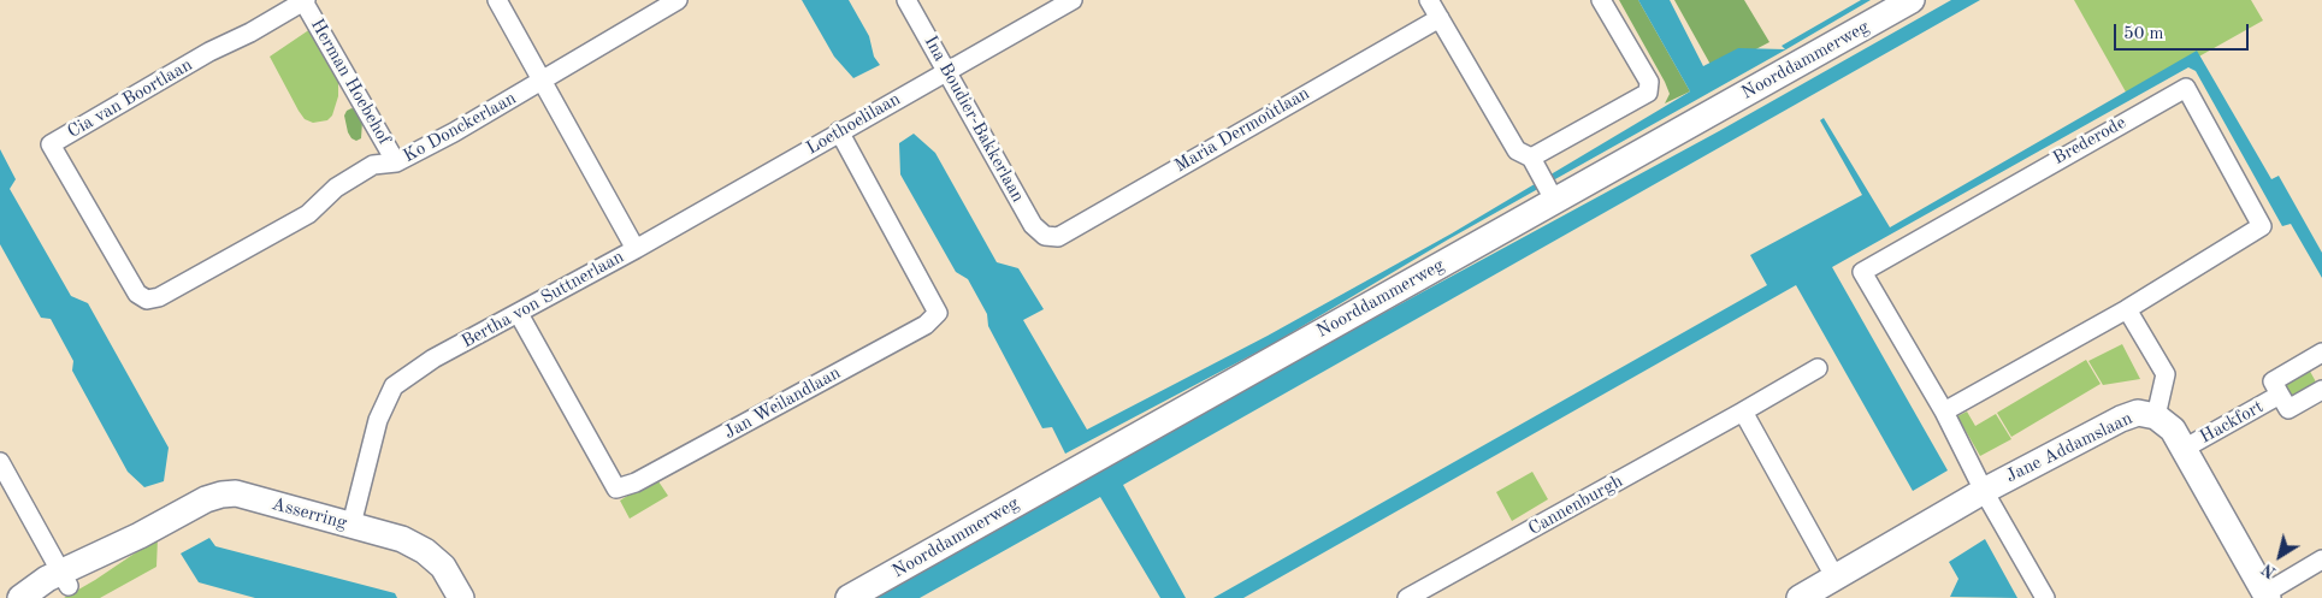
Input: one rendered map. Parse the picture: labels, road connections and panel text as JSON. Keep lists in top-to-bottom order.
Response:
{
  "streets": {
    "street": [
      "Noorddammerweg",
      "Herman Hoebehof",
      "Cia van Boortlaan",
      "Ina Boudier-Bakkerlaan",
      "Loethoelilaan",
      "Ko Donckerlaan",
      "Maria Dermoûtlaan",
      "Brederode",
      "Bertha von Suttnerlaan",
      "Jan Weilandlaan",
      "Hackfort",
      "Jane Addamslaan",
      "Cannenburgh",
      "Asserring"
    ]
  },
  "crossings": [
    ["Herman Hoebehof", "Cia van Boortlaan"],
    ["Herman Hoebehof", "Ko Donckerlaan"],
    ["Cia van Boortlaan", "Ko Donckerlaan"],
    ["Ina Boudier-Bakkerlaan", "Loethoelilaan"],
    ["Ina Boudier-Bakkerlaan", "Maria Dermoûtlaan"],
    ["Loethoelilaan", "Bertha von Suttnerlaan"],
    ["Loethoelilaan", "Jan Weilandlaan"],
    ["Ko Donckerlaan", "Bertha von Suttnerlaan"],
    ["Brederode", "Jane Addamslaan"],
    ["Bertha von Suttnerlaan", "Jan Weilandlaan"],
    ["Bertha von Suttnerlaan", "Asserring"],
    ["Hackfort", "Jane Addamslaan"]
  ],
  "scale_bar": "50 m",
  "north": "bottom left"
}
